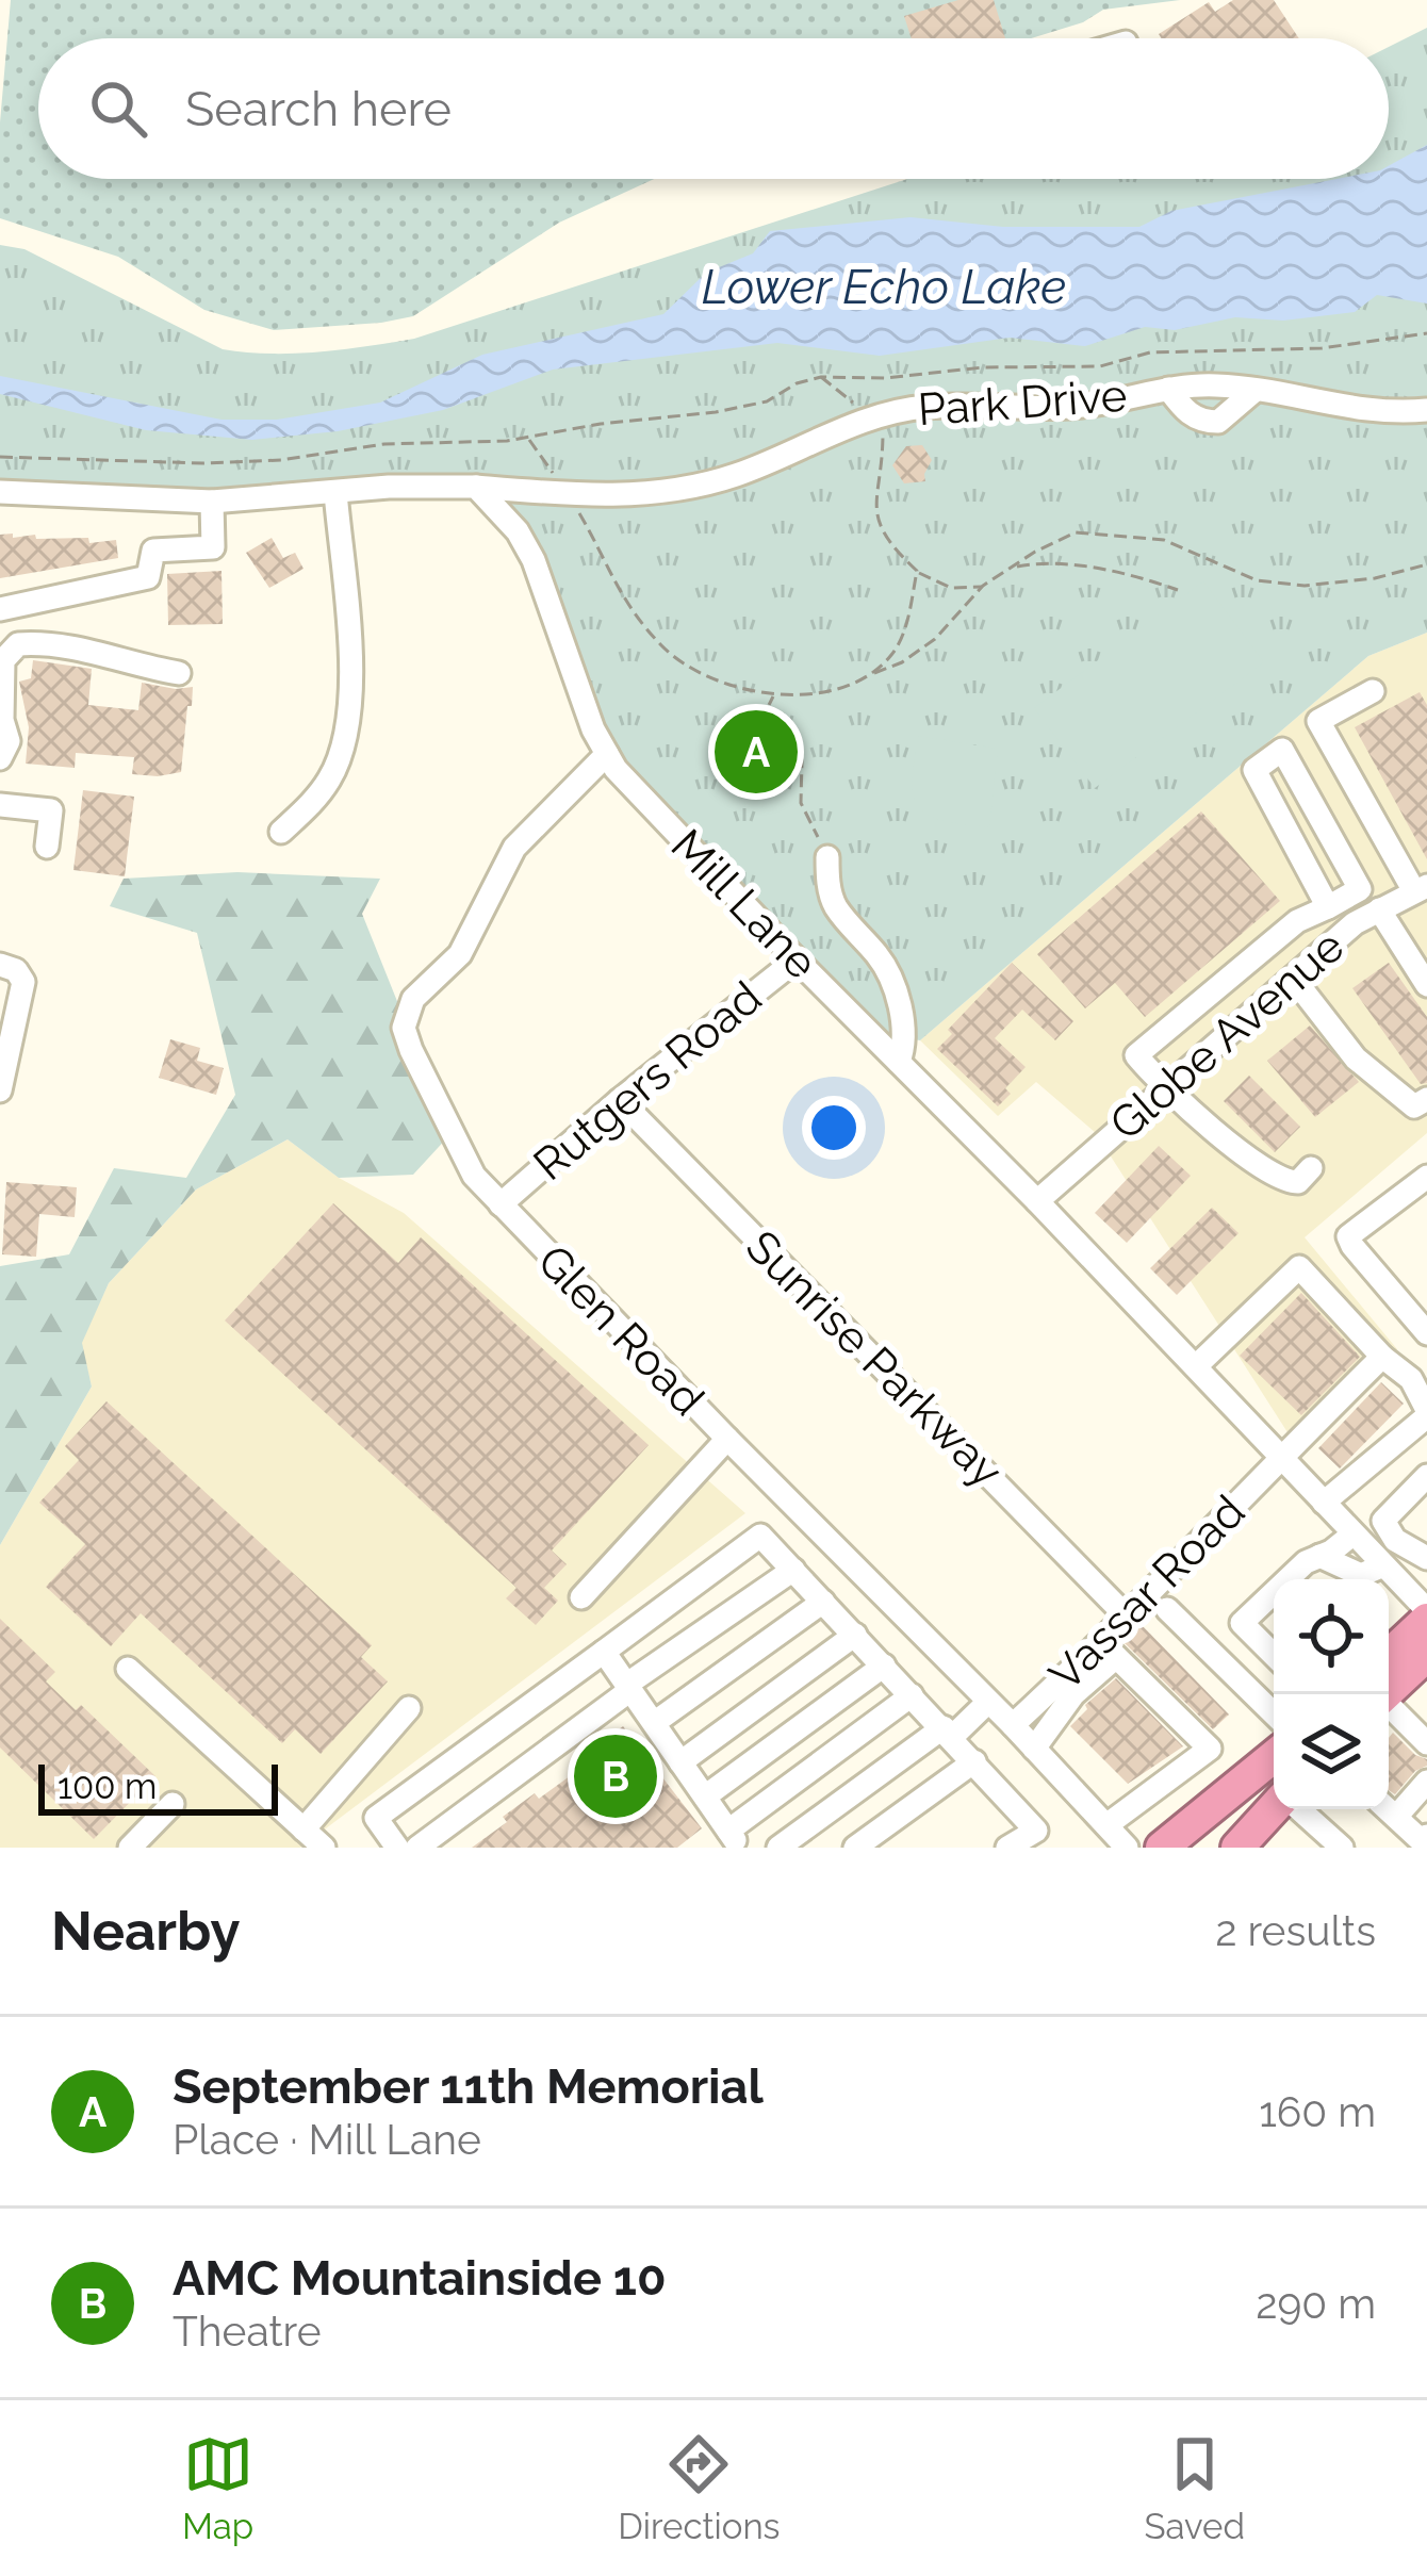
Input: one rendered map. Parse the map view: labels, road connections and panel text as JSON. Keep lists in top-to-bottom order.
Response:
{
  "streets": {
    "street": [
      "Park Drive",
      "Mill Lane",
      "Globe Avenue",
      "Rutgers Road",
      "Glen Road",
      "Sunrise Parkway",
      "Vassar Road"
    ]
  },
  "crossings": [
    ["Park Drive", "Mill Lane"],
    ["Mill Lane", "Globe Avenue"],
    ["Mill Lane", "Rutgers Road"],
    ["Mill Lane", "Glen Road"],
    ["Mill Lane", "Vassar Road"],
    ["Rutgers Road", "Glen Road"],
    ["Rutgers Road", "Sunrise Parkway"],
    ["Glen Road", "Vassar Road"],
    ["Sunrise Parkway", "Vassar Road"]
  ],
  "water": ["Lower Echo Lake"],
  "scale_bar": "100 m",
  "page": {
    "search": "Search here",
    "pins": ["A", "B"],
    "scale": "100 m",
    "heading": ["Nearby", "2 results"],
    "list": [
      {
        "mark": "A",
        "name": "September 11th Memorial",
        "note": "Place · Mill Lane",
        "value": "160 m"
      },
      {
        "mark": "B",
        "name": "AMC Mountainside 10",
        "note": "Theatre",
        "value": "290 m"
      }
    ],
    "nav": ["Map", "Directions", "Saved"]
  }
}
